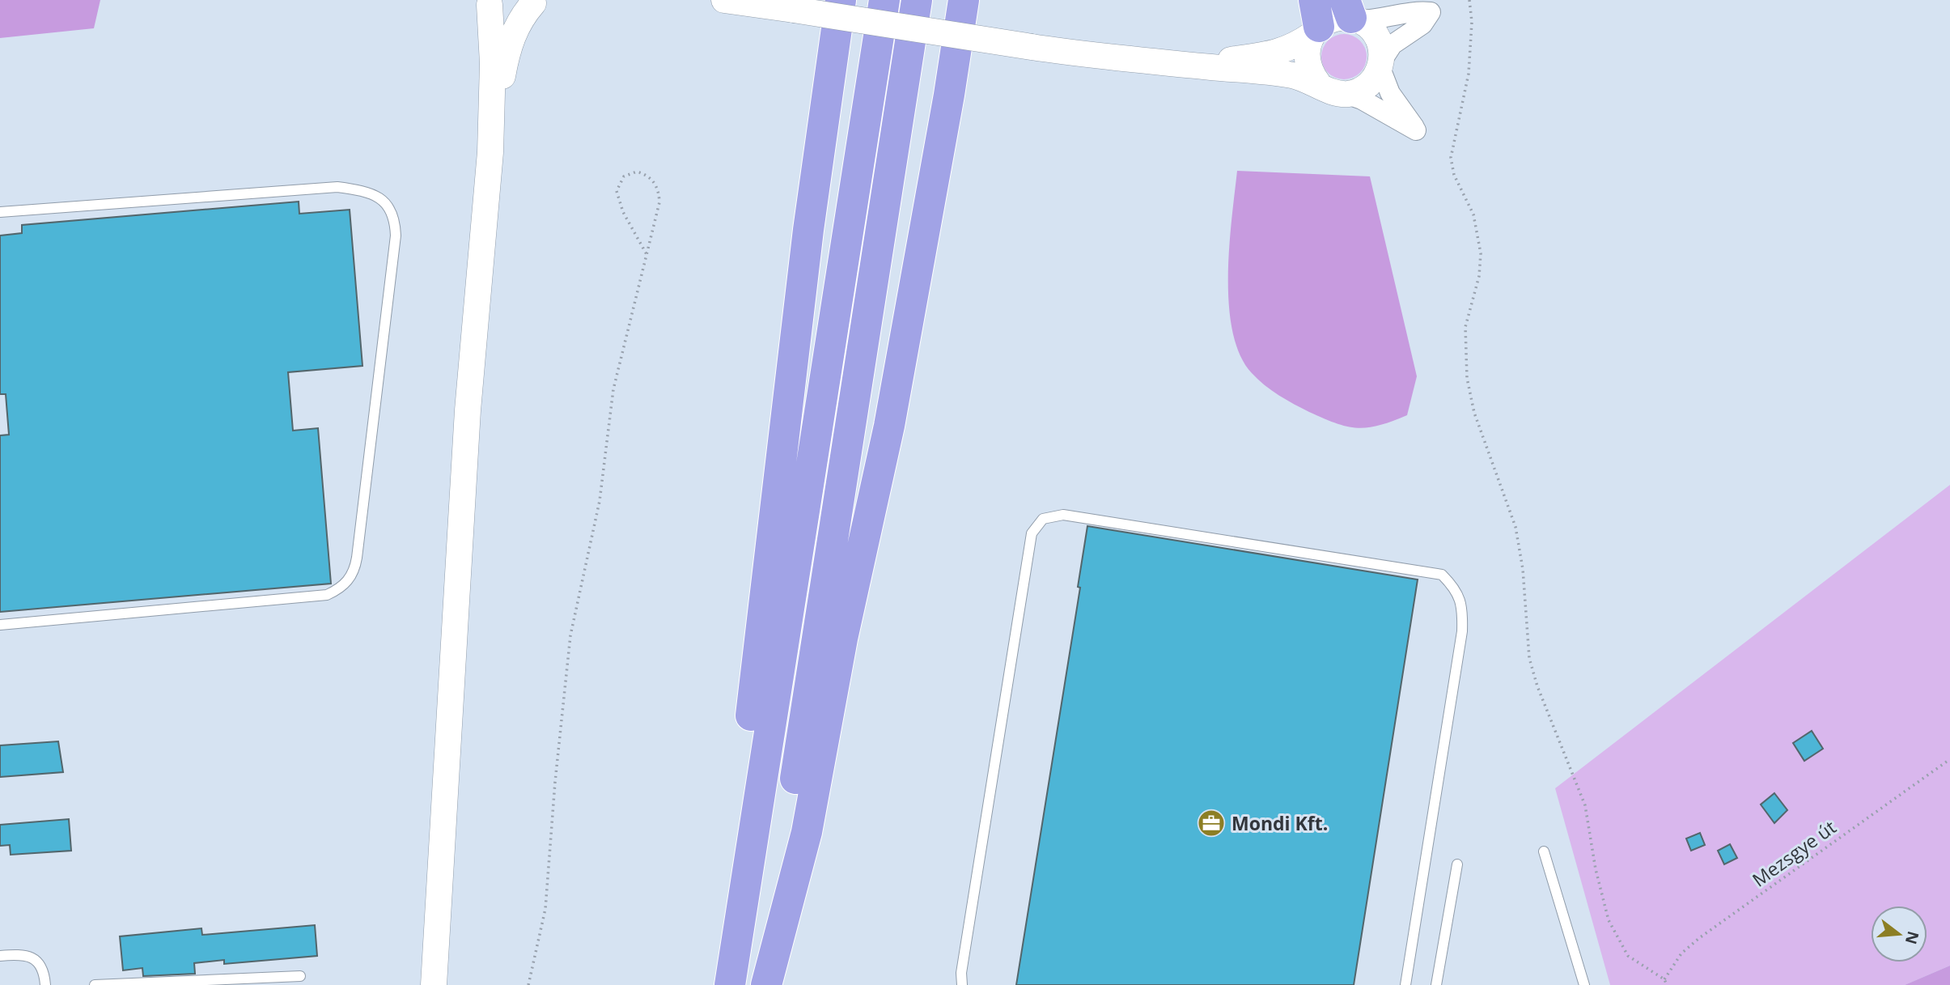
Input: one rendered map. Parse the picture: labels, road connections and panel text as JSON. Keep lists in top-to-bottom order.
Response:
{
  "streets": {
    "path": ["Mezsgye út"]
  },
  "places": {
    "office": ["Mondi Kft."]
  },
  "north": "right"
}
